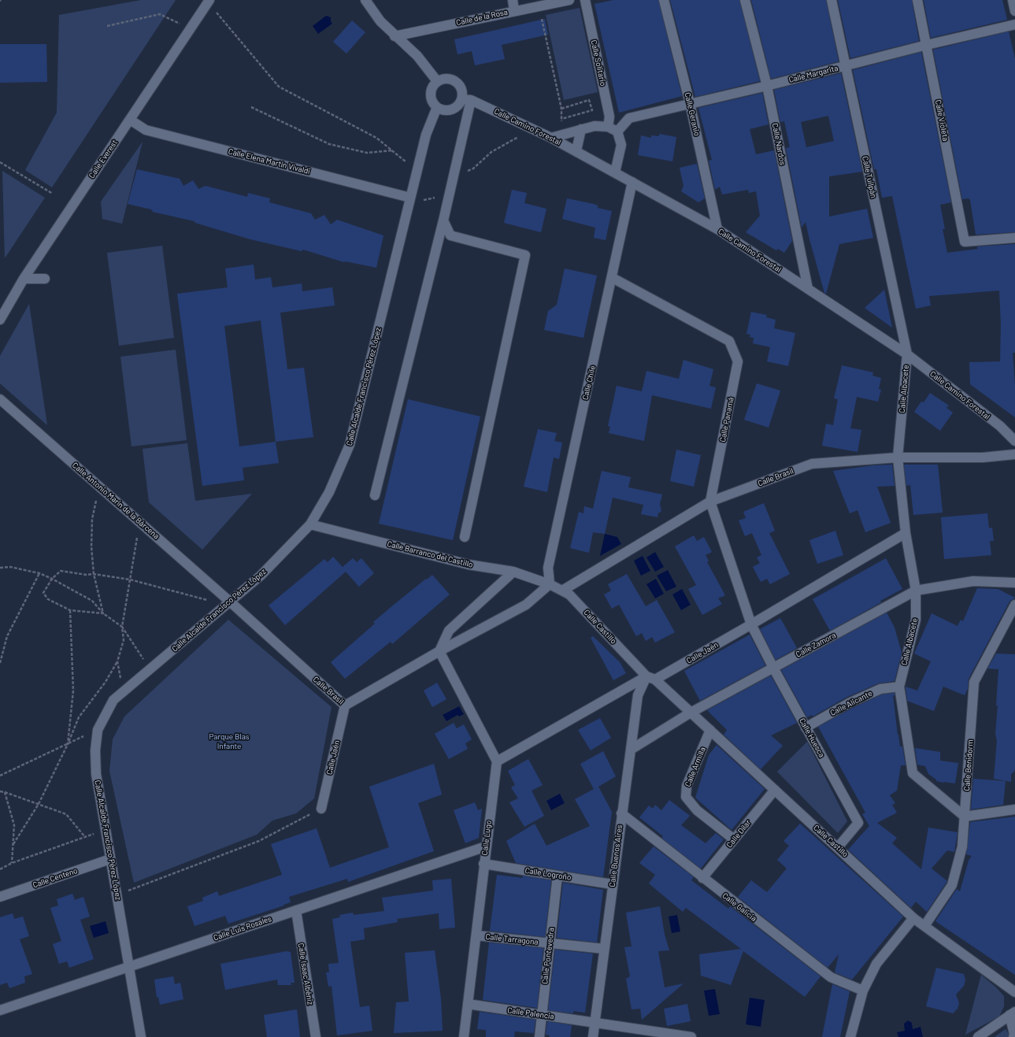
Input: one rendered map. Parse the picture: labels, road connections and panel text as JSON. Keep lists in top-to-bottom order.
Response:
{
  "streets": {
    "street": [
      "Calle de la Rosa",
      "Calle Solitario",
      "Calle Margarita",
      "Calle Geranio",
      "Calle Violeta",
      "Calle Camino Forestal",
      "Calle Nardos",
      "Calle Everest",
      "Calle Elena Martín Vivaldi",
      "Calle Tuilpán",
      "Calle Chile",
      "Calle Alcalde Francisco Pérez López",
      "Calle Albacete",
      "Calle Panamá",
      "Calle Brasil",
      "Calle Antonio Marín de la Bárcena",
      "Calle Barranco del Castillo",
      "Calle Castillo",
      "Calle Zamora",
      "Calle Jaén",
      "Calle Alicante",
      "Calle Huesca",
      "Calle Benidorm",
      "Calle Armilla",
      "Calle Dílar",
      "Calle Lugo",
      "Calle Buenos Aires",
      "Calle Logroño",
      "Calle Centeno",
      "Calle Galicia",
      "Calle Luis Rosales",
      "Calle Tarragona",
      "Calle Pontevedra",
      "Calle Isaac Albéniz",
      "Calle Palencia"
    ]
  },
  "crossings": [
    ["Calle Margarita", "Calle Geranio"],
    ["Calle Margarita", "Calle Violeta"],
    ["Calle Margarita", "Calle Nardos"],
    ["Calle Margarita", "Calle Tuilpán"],
    ["Calle Geranio", "Calle Camino Forestal"],
    ["Calle Camino Forestal", "Calle Nardos"],
    ["Calle Camino Forestal", "Calle Tuilpán"],
    ["Calle Camino Forestal", "Calle Chile"],
    ["Calle Camino Forestal", "Calle Alcalde Francisco Pérez López"],
    ["Calle Camino Forestal", "Calle Albacete"],
    ["Calle Everest", "Calle Elena Martín Vivaldi"],
    ["Calle Elena Martín Vivaldi", "Calle Alcalde Francisco Pérez López"],
    ["Calle Tuilpán", "Calle Albacete"],
    ["Calle Chile", "Calle Panamá"],
    ["Calle Chile", "Calle Brasil"],
    ["Calle Chile", "Calle Barranco del Castillo"],
    ["Calle Chile", "Calle Castillo"],
    ["Calle Alcalde Francisco Pérez López", "Calle Brasil"],
    ["Calle Alcalde Francisco Pérez López", "Calle Antonio Marín de la Bárcena"],
    ["Calle Alcalde Francisco Pérez López", "Calle Barranco del Castillo"],
    ["Calle Alcalde Francisco Pérez López", "Calle Centeno"],
    ["Calle Alcalde Francisco Pérez López", "Calle Luis Rosales"],
    ["Calle Albacete", "Calle Brasil"],
    ["Calle Albacete", "Calle Zamora"],
    ["Calle Albacete", "Calle Jaén"],
    ["Calle Albacete", "Calle Alicante"],
    ["Calle Albacete", "Calle Benidorm"],
    ["Calle Panamá", "Calle Brasil"],
    ["Calle Panamá", "Calle Jaén"],
    ["Calle Panamá", "Calle Huesca"],
    ["Calle Brasil", "Calle Antonio Marín de la Bárcena"],
    ["Calle Brasil", "Calle Barranco del Castillo"],
    ["Calle Brasil", "Calle Castillo"],
    ["Calle Brasil", "Calle Jaén"],
    ["Calle Barranco del Castillo", "Calle Castillo"],
    ["Calle Castillo", "Calle Zamora"],
    ["Calle Castillo", "Calle Jaén"],
    ["Calle Castillo", "Calle Huesca"],
    ["Calle Castillo", "Calle Benidorm"],
    ["Calle Castillo", "Calle Armilla"],
    ["Calle Castillo", "Calle Dílar"],
    ["Calle Castillo", "Calle Buenos Aires"],
    ["Calle Zamora", "Calle Huesca"],
    ["Calle Zamora", "Calle Buenos Aires"],
    ["Calle Jaén", "Calle Huesca"],
    ["Calle Alicante", "Calle Huesca"],
    ["Calle Armilla", "Calle Dílar"],
    ["Calle Dílar", "Calle Galicia"],
    ["Calle Lugo", "Calle Logroño"],
    ["Calle Lugo", "Calle Luis Rosales"],
    ["Calle Lugo", "Calle Tarragona"],
    ["Calle Lugo", "Calle Palencia"],
    ["Calle Buenos Aires", "Calle Logroño"],
    ["Calle Buenos Aires", "Calle Galicia"],
    ["Calle Buenos Aires", "Calle Tarragona"],
    ["Calle Buenos Aires", "Calle Palencia"],
    ["Calle Logroño", "Calle Pontevedra"],
    ["Calle Luis Rosales", "Calle Isaac Albéniz"],
    ["Calle Tarragona", "Calle Pontevedra"],
    ["Calle Pontevedra", "Calle Palencia"]
  ],
  "parks": ["Parque Blas Infante"]
}
